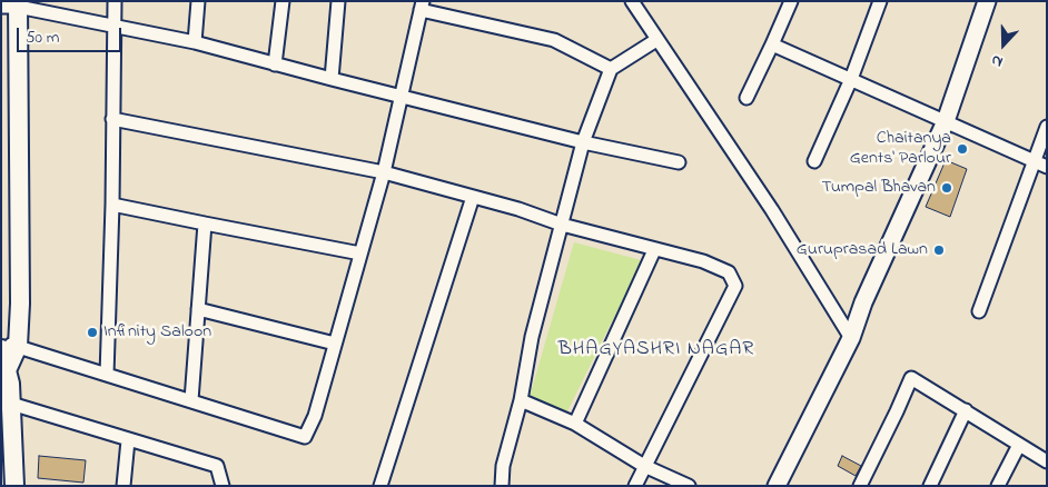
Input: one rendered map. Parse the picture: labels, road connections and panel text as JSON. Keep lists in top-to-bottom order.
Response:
{
  "districts": ["BHAGYASHRI NAGAR"],
  "places": [
    "Chaitanya Gents' Parlour",
    "Tumpal Bhavan",
    "Guruprasad Lawn",
    "Infinity Saloon"
  ],
  "scale_bar": "50 m",
  "north": "bottom"
}
